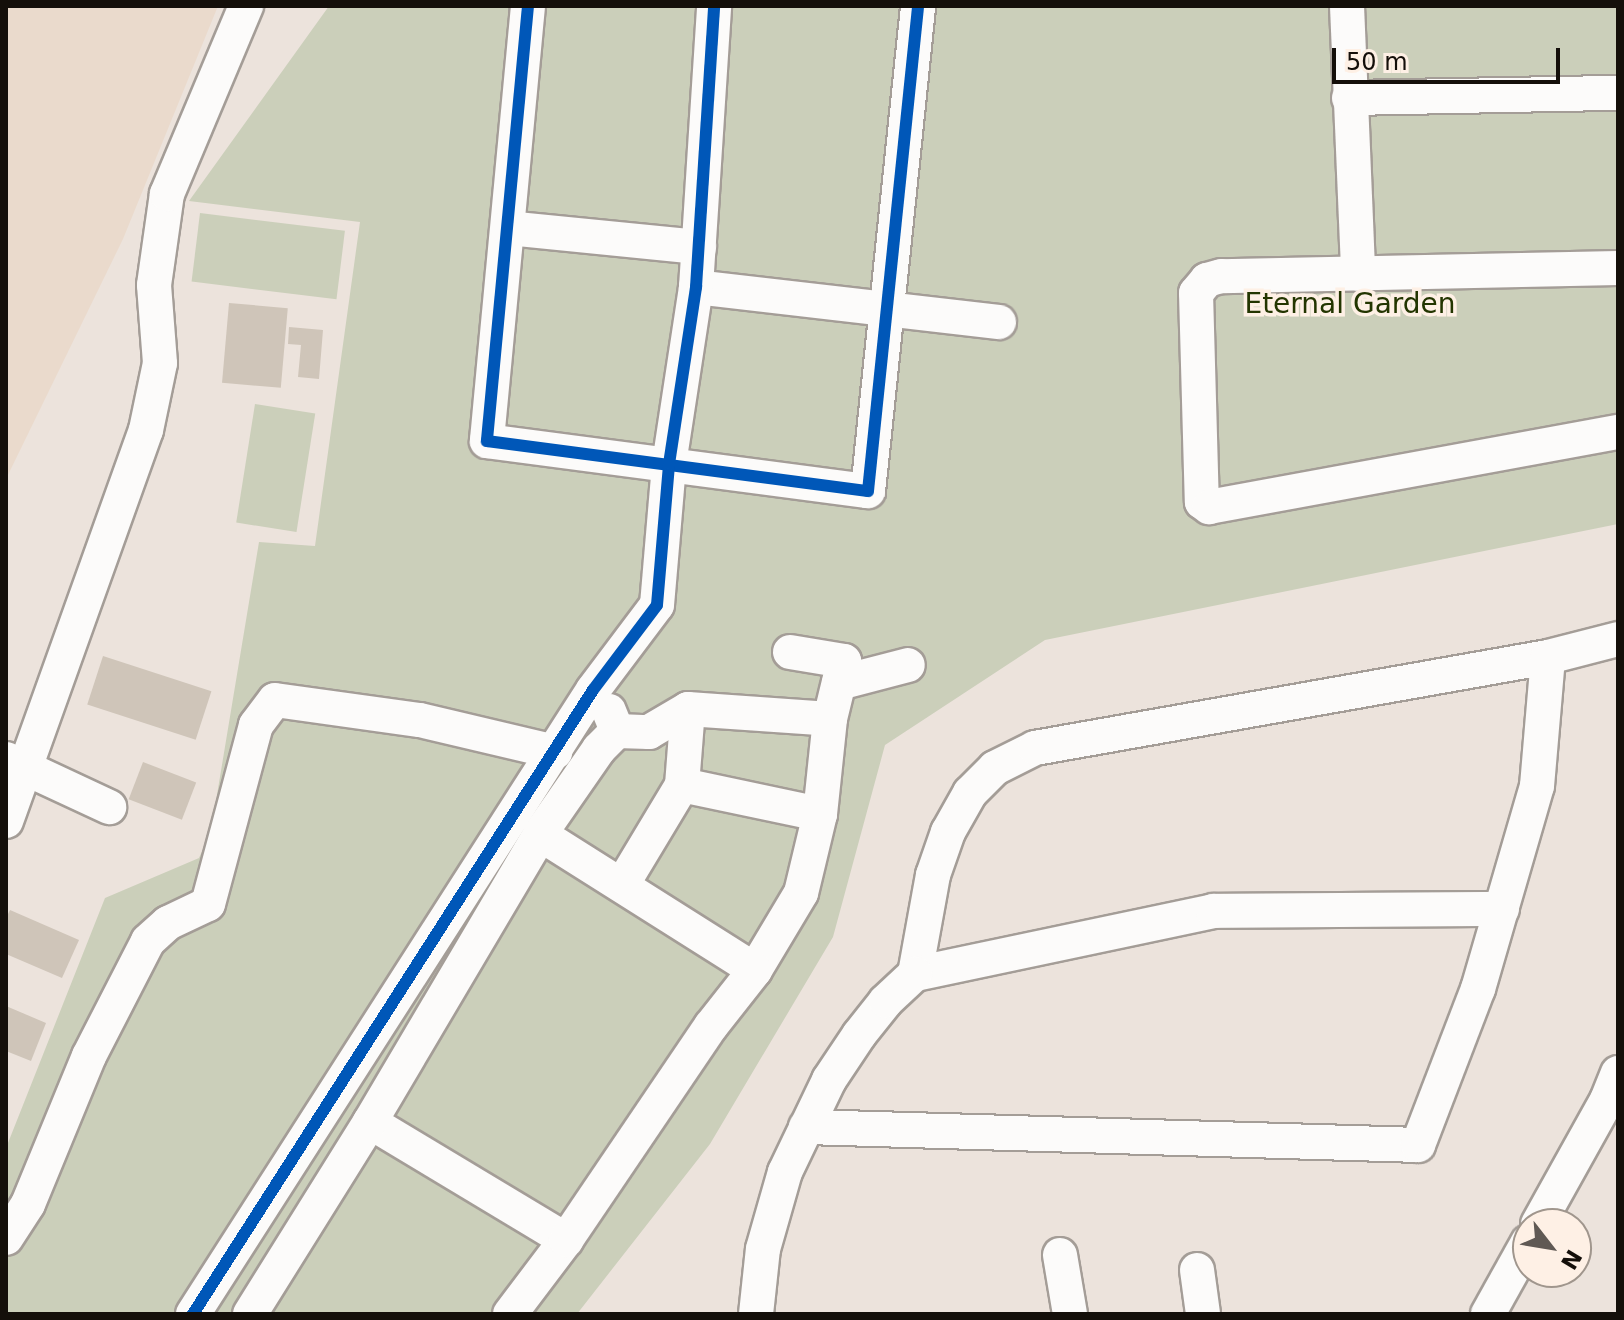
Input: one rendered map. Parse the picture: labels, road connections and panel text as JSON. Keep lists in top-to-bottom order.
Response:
{
  "parks": ["Eternal Garden"],
  "scale_bar": "50 m",
  "north": "bottom right"
}
